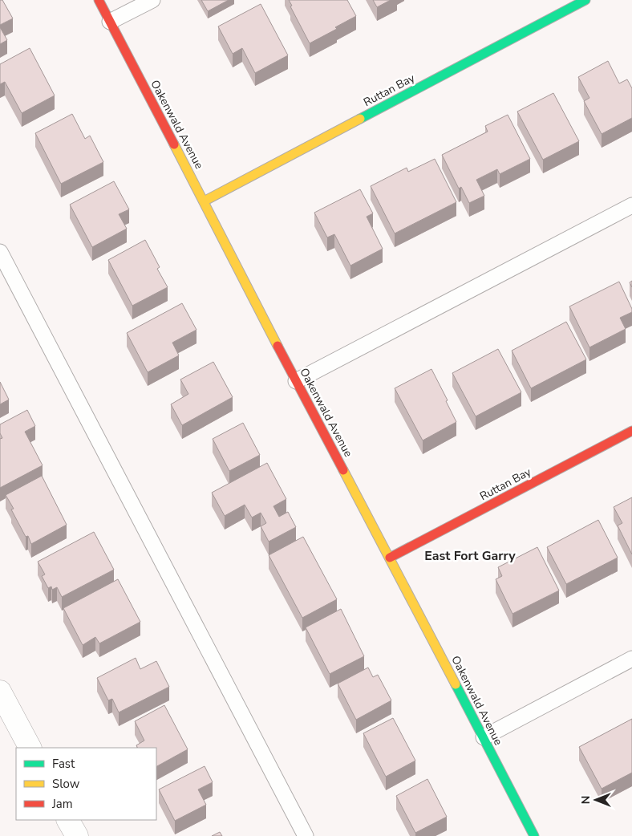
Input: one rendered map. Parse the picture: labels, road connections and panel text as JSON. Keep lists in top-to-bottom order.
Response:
{
  "streets": {
    "street": ["Ruttan Bay", "Oakenwald Avenue"]
  },
  "crossings": [
    ["Ruttan Bay", "Oakenwald Avenue"]
  ],
  "districts": ["East Fort Garry"],
  "legend": ["Fast", "Slow", "Jam"],
  "north": "left"
}
